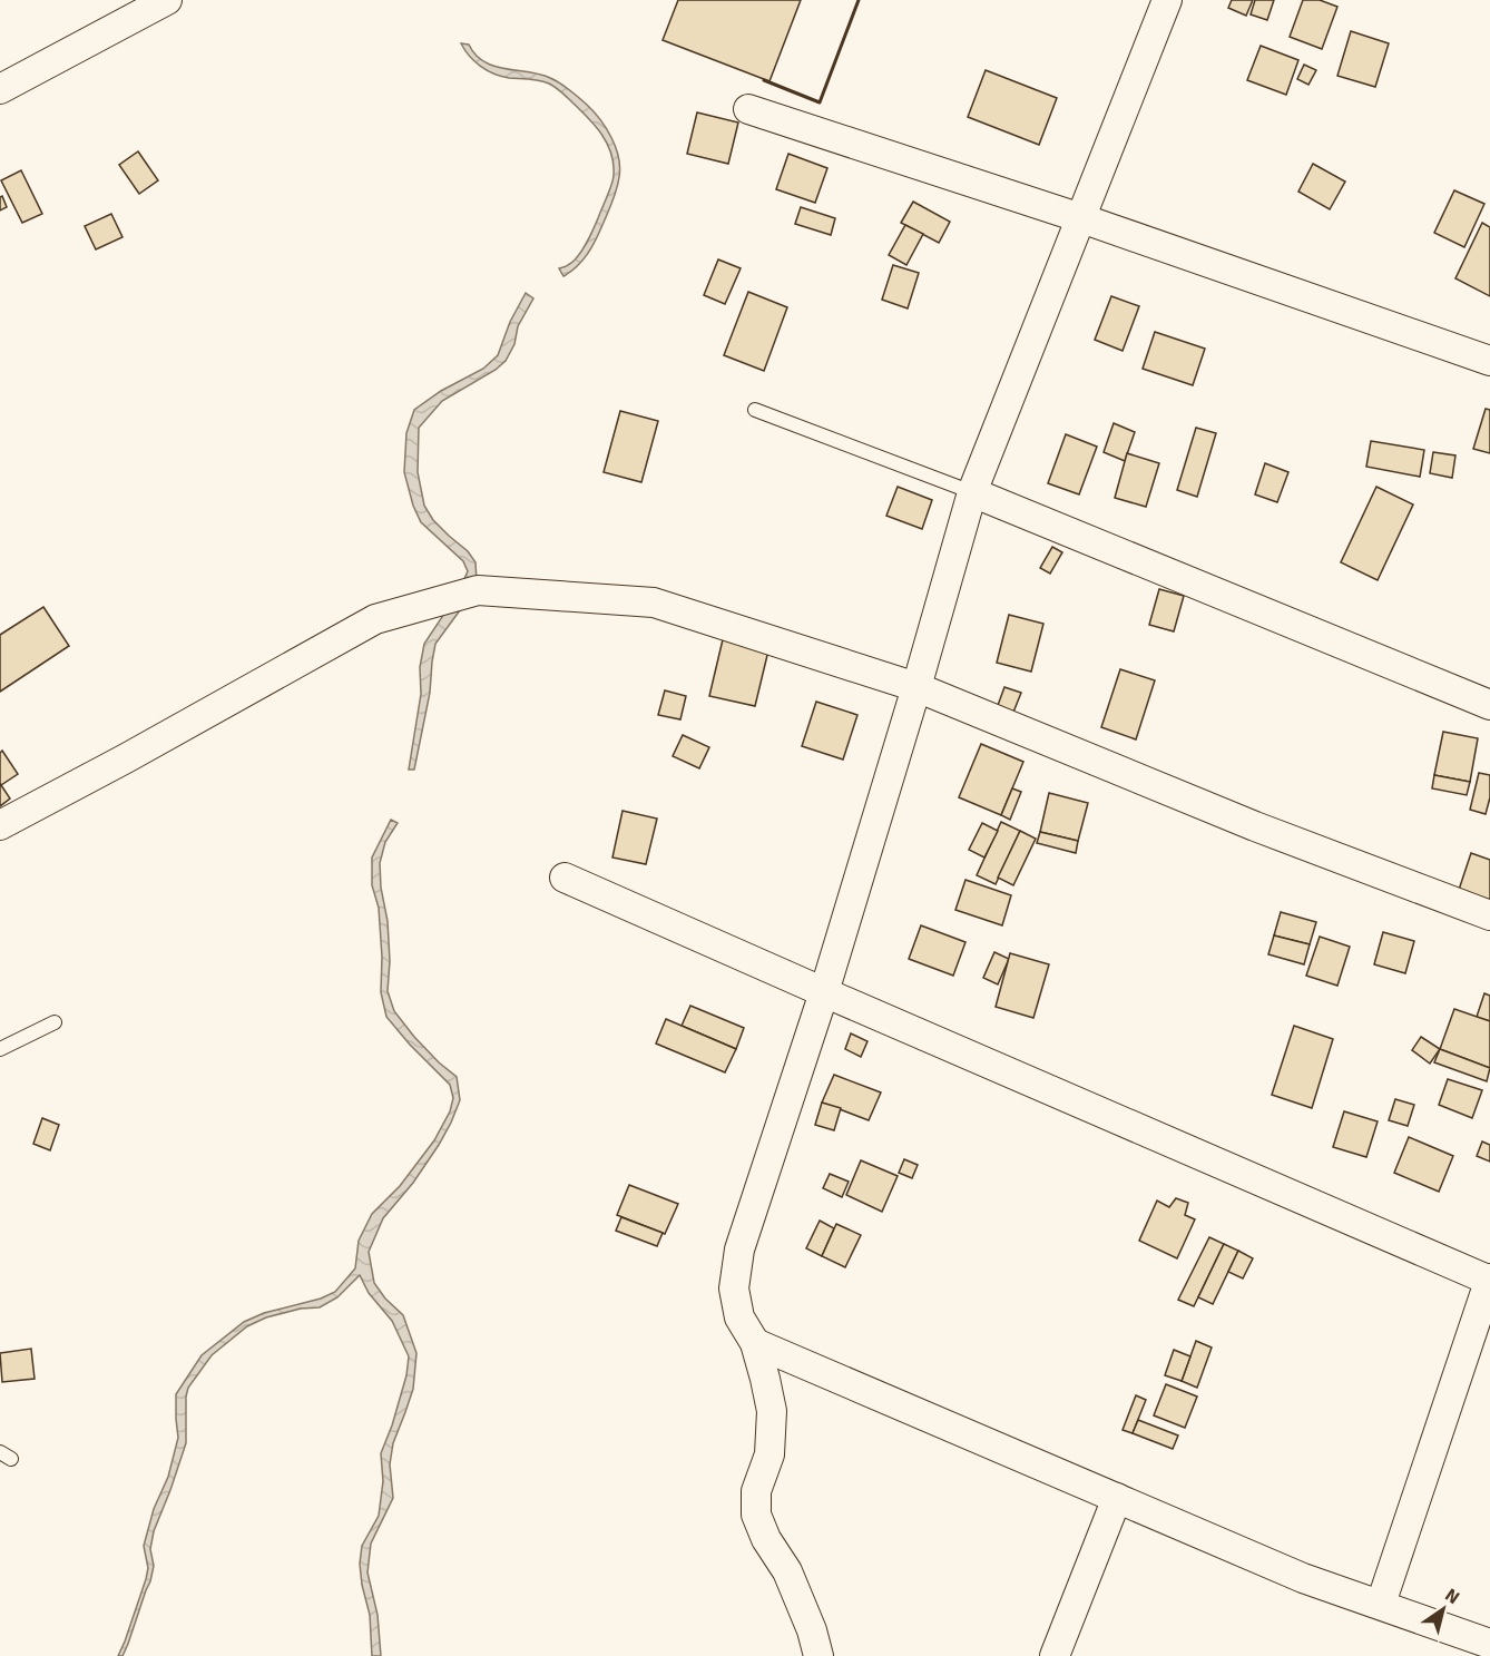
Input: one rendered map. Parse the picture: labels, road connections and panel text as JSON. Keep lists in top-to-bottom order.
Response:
{
  "north": "top right"
}
